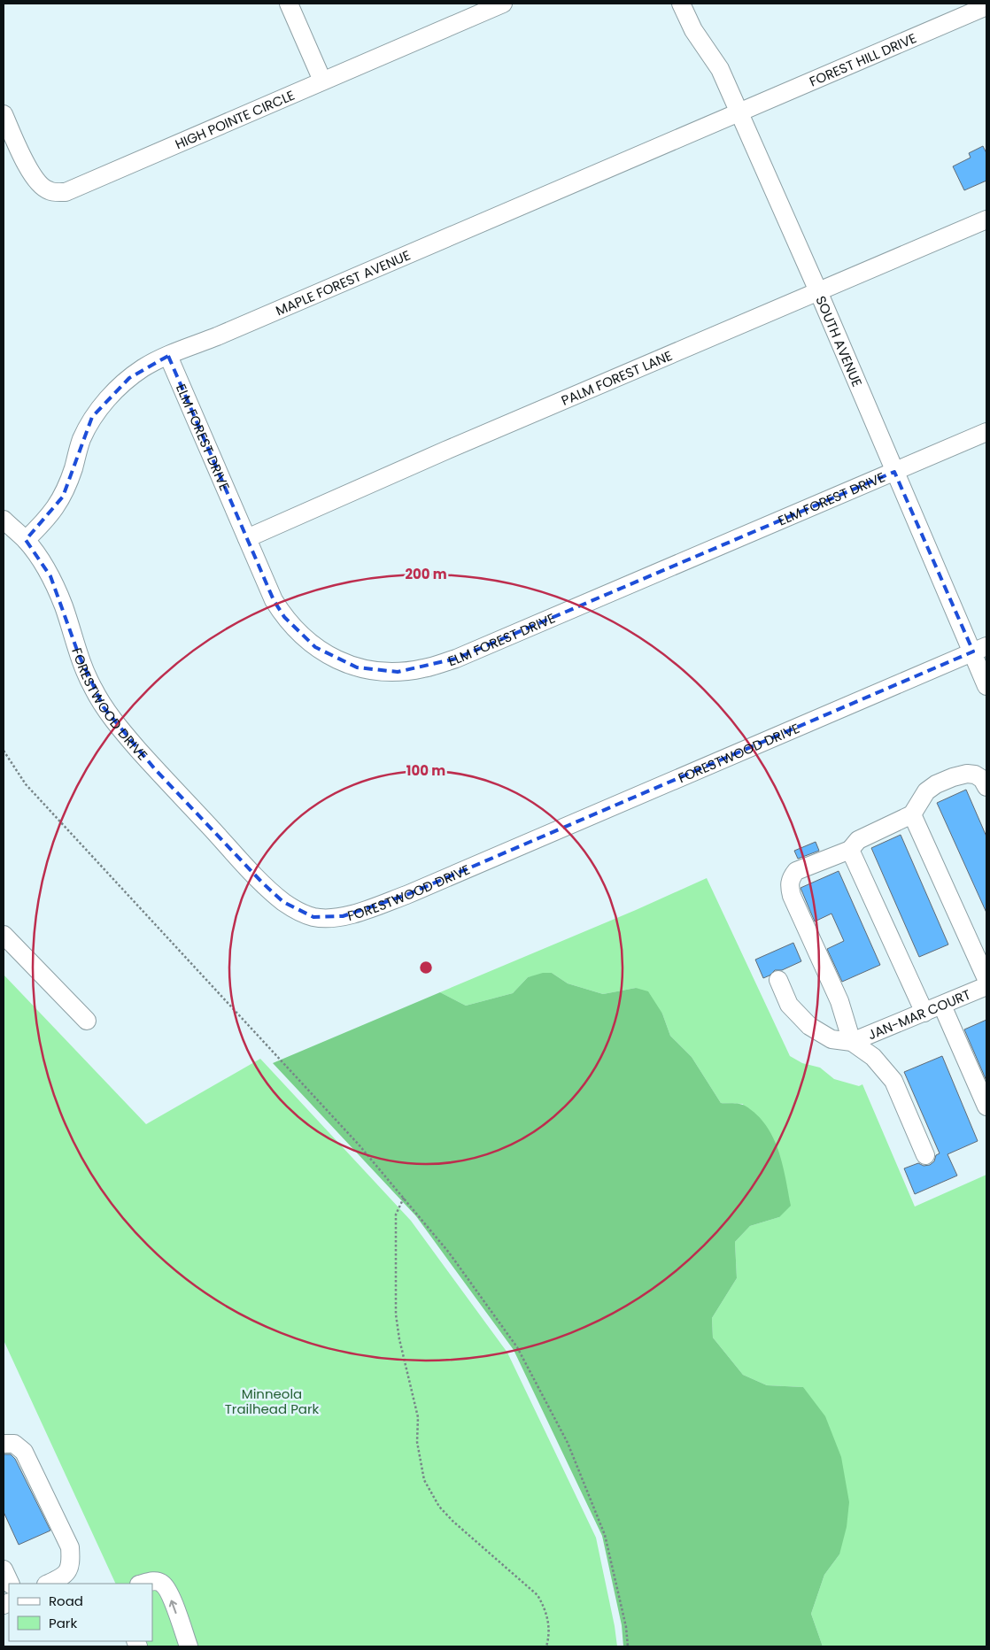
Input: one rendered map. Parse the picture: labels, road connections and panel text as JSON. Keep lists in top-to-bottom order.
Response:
{
  "streets": {
    "street": [
      "FOREST HILL DRIVE",
      "HIGH POINTE CIRCLE",
      "MAPLE FOREST AVENUE",
      "SOUTH AVENUE",
      "PALM FOREST LANE",
      "ELM FOREST DRIVE",
      "FORESTWOOD DRIVE",
      "JAN-MAR COURT"
    ]
  },
  "crossings": [
    ["FOREST HILL DRIVE", "MAPLE FOREST AVENUE"],
    ["FOREST HILL DRIVE", "SOUTH AVENUE"],
    ["MAPLE FOREST AVENUE", "SOUTH AVENUE"],
    ["MAPLE FOREST AVENUE", "ELM FOREST DRIVE"],
    ["MAPLE FOREST AVENUE", "FORESTWOOD DRIVE"],
    ["SOUTH AVENUE", "PALM FOREST LANE"],
    ["SOUTH AVENUE", "ELM FOREST DRIVE"],
    ["SOUTH AVENUE", "FORESTWOOD DRIVE"],
    ["PALM FOREST LANE", "ELM FOREST DRIVE"]
  ],
  "parks": ["Minneola Trailhead Park"],
  "legend": ["Road", "Park"],
  "rings": ["200 m", "100 m"]
}
